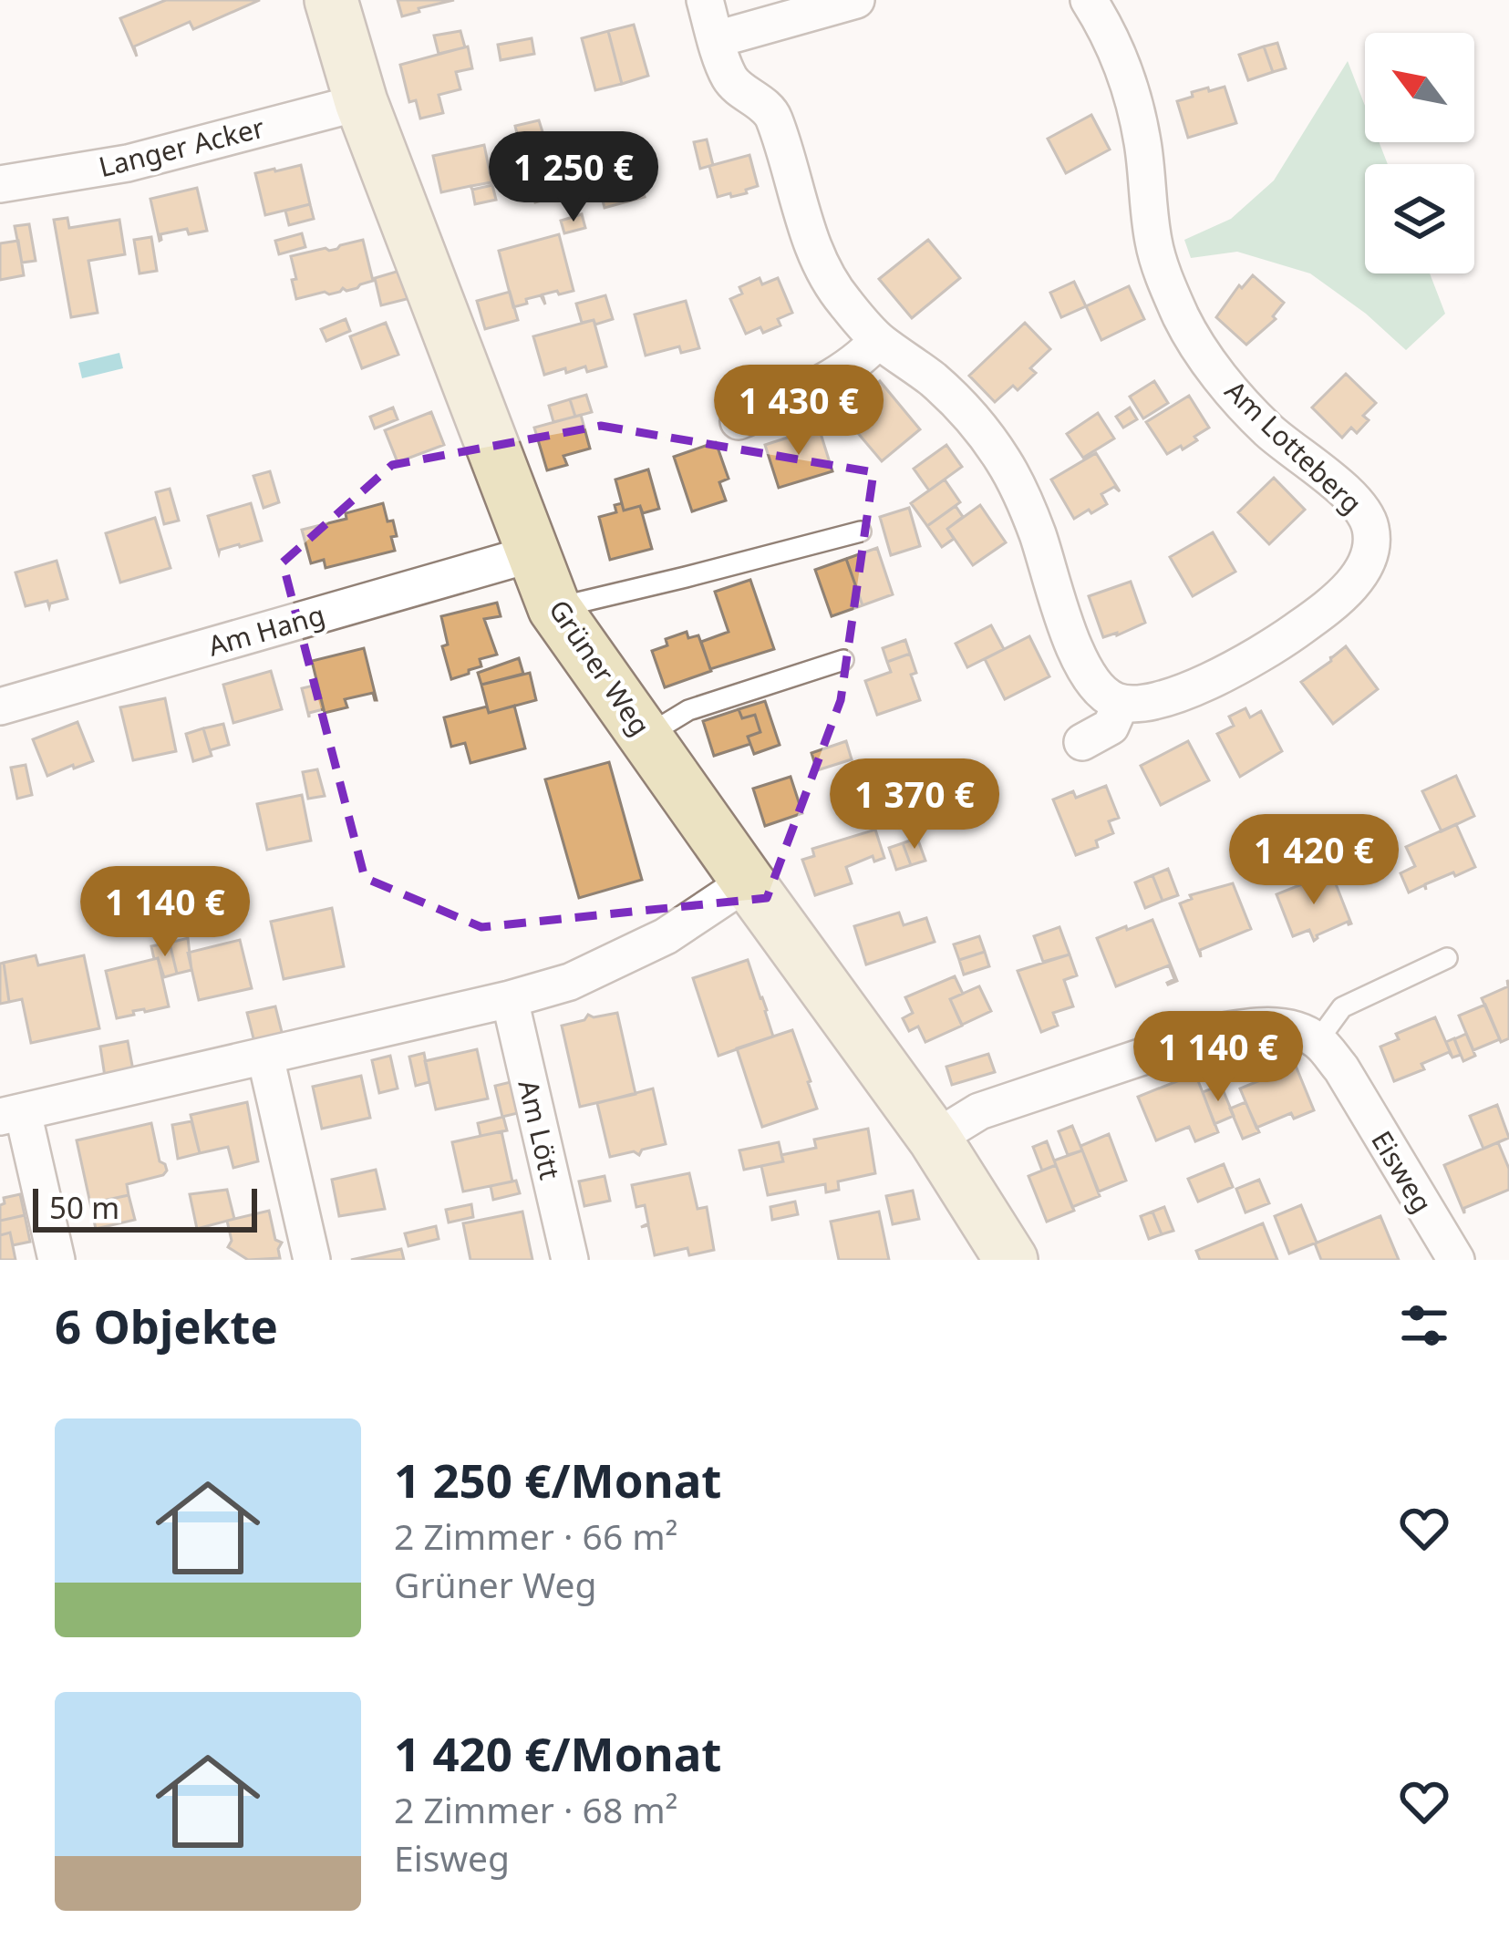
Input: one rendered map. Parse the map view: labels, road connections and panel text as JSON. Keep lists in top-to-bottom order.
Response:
{
  "streets": {
    "street": [
      "Langer Acker",
      "Am Lotteberg",
      "Am Hang",
      "Grüner Weg",
      "Am Lött",
      "Eisweg"
    ]
  },
  "crossings": [
    ["Langer Acker", "Grüner Weg"],
    ["Am Hang", "Grüner Weg"]
  ],
  "scale_bar": "50 m",
  "north": "top left",
  "page": {
    "price": [
      "1 250 €",
      "1 430 €",
      "1 370 €",
      "1 420 €",
      "1 140 €",
      "1 140 €"
    ],
    "scale": "50 m",
    "heading": "6 Objekte",
    "list": [
      {
        "name": "1 250 €/Monat",
        "note": "2 Zimmer · 66 m² · Grüner Weg"
      },
      {
        "name": "1 420 €/Monat",
        "note": "2 Zimmer · 68 m² · Eisweg"
      }
    ]
  }
}
